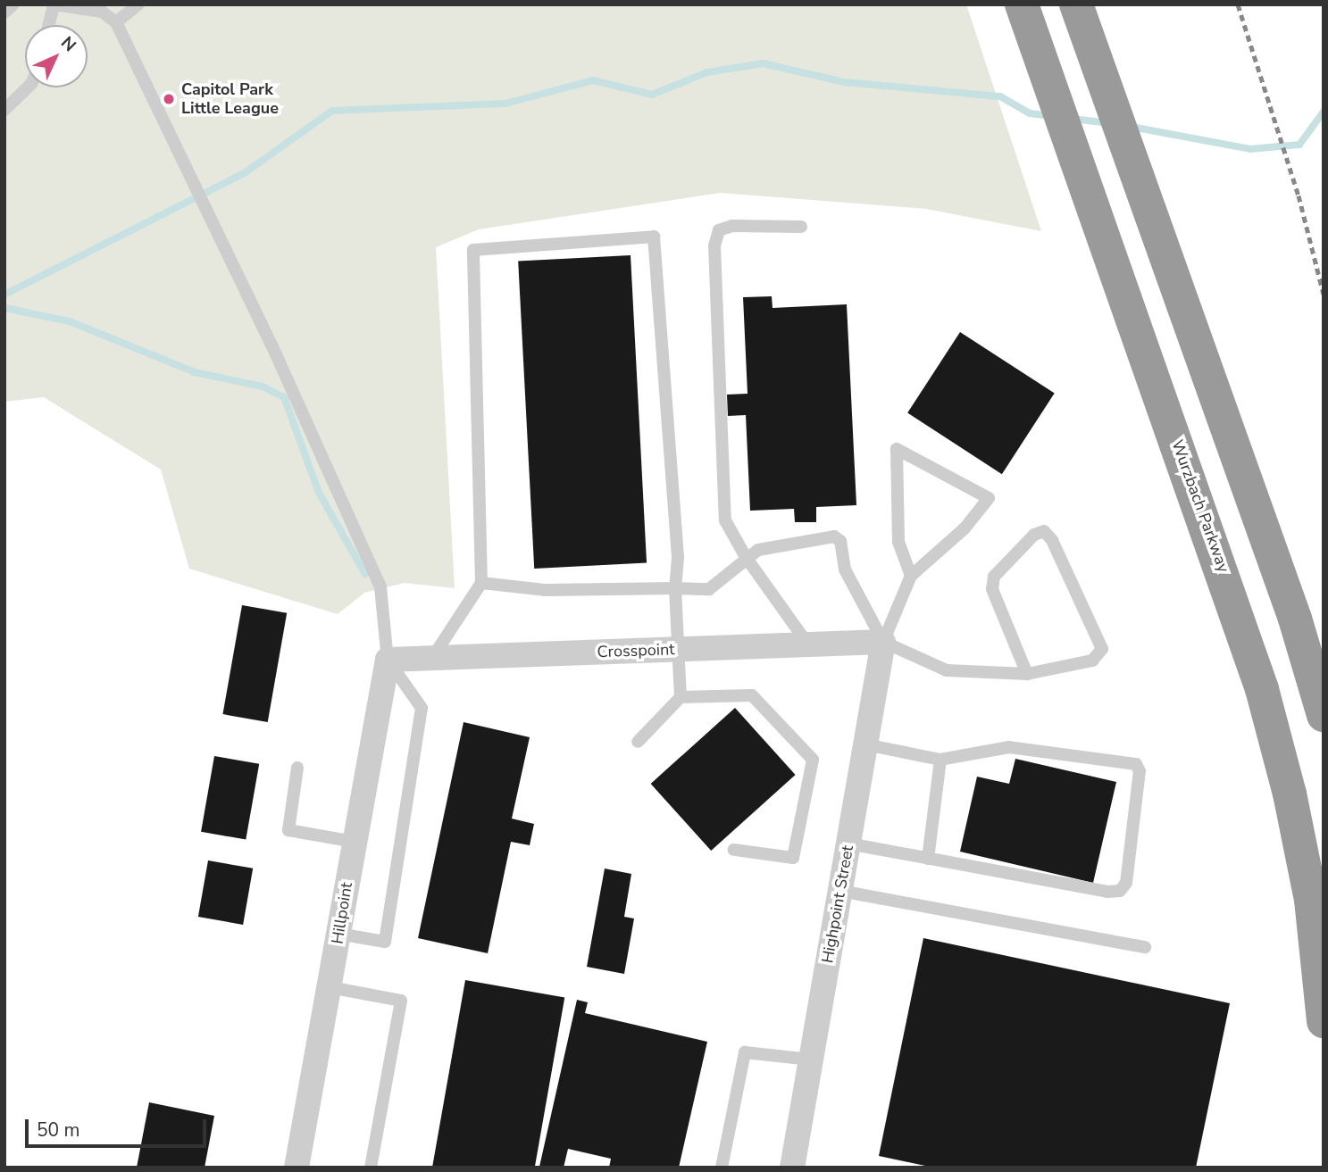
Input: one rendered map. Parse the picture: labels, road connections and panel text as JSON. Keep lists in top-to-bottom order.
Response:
{
  "streets": {
    "highway": ["Wurzbach Parkway"],
    "street": ["Crosspoint", "Highpoint Street", "Hillpoint"]
  },
  "crossings": [
    ["Crosspoint", "Highpoint Street"],
    ["Crosspoint", "Hillpoint"]
  ],
  "places": ["Capitol Park Little League"],
  "scale_bar": "50 m",
  "north": "top right"
}
